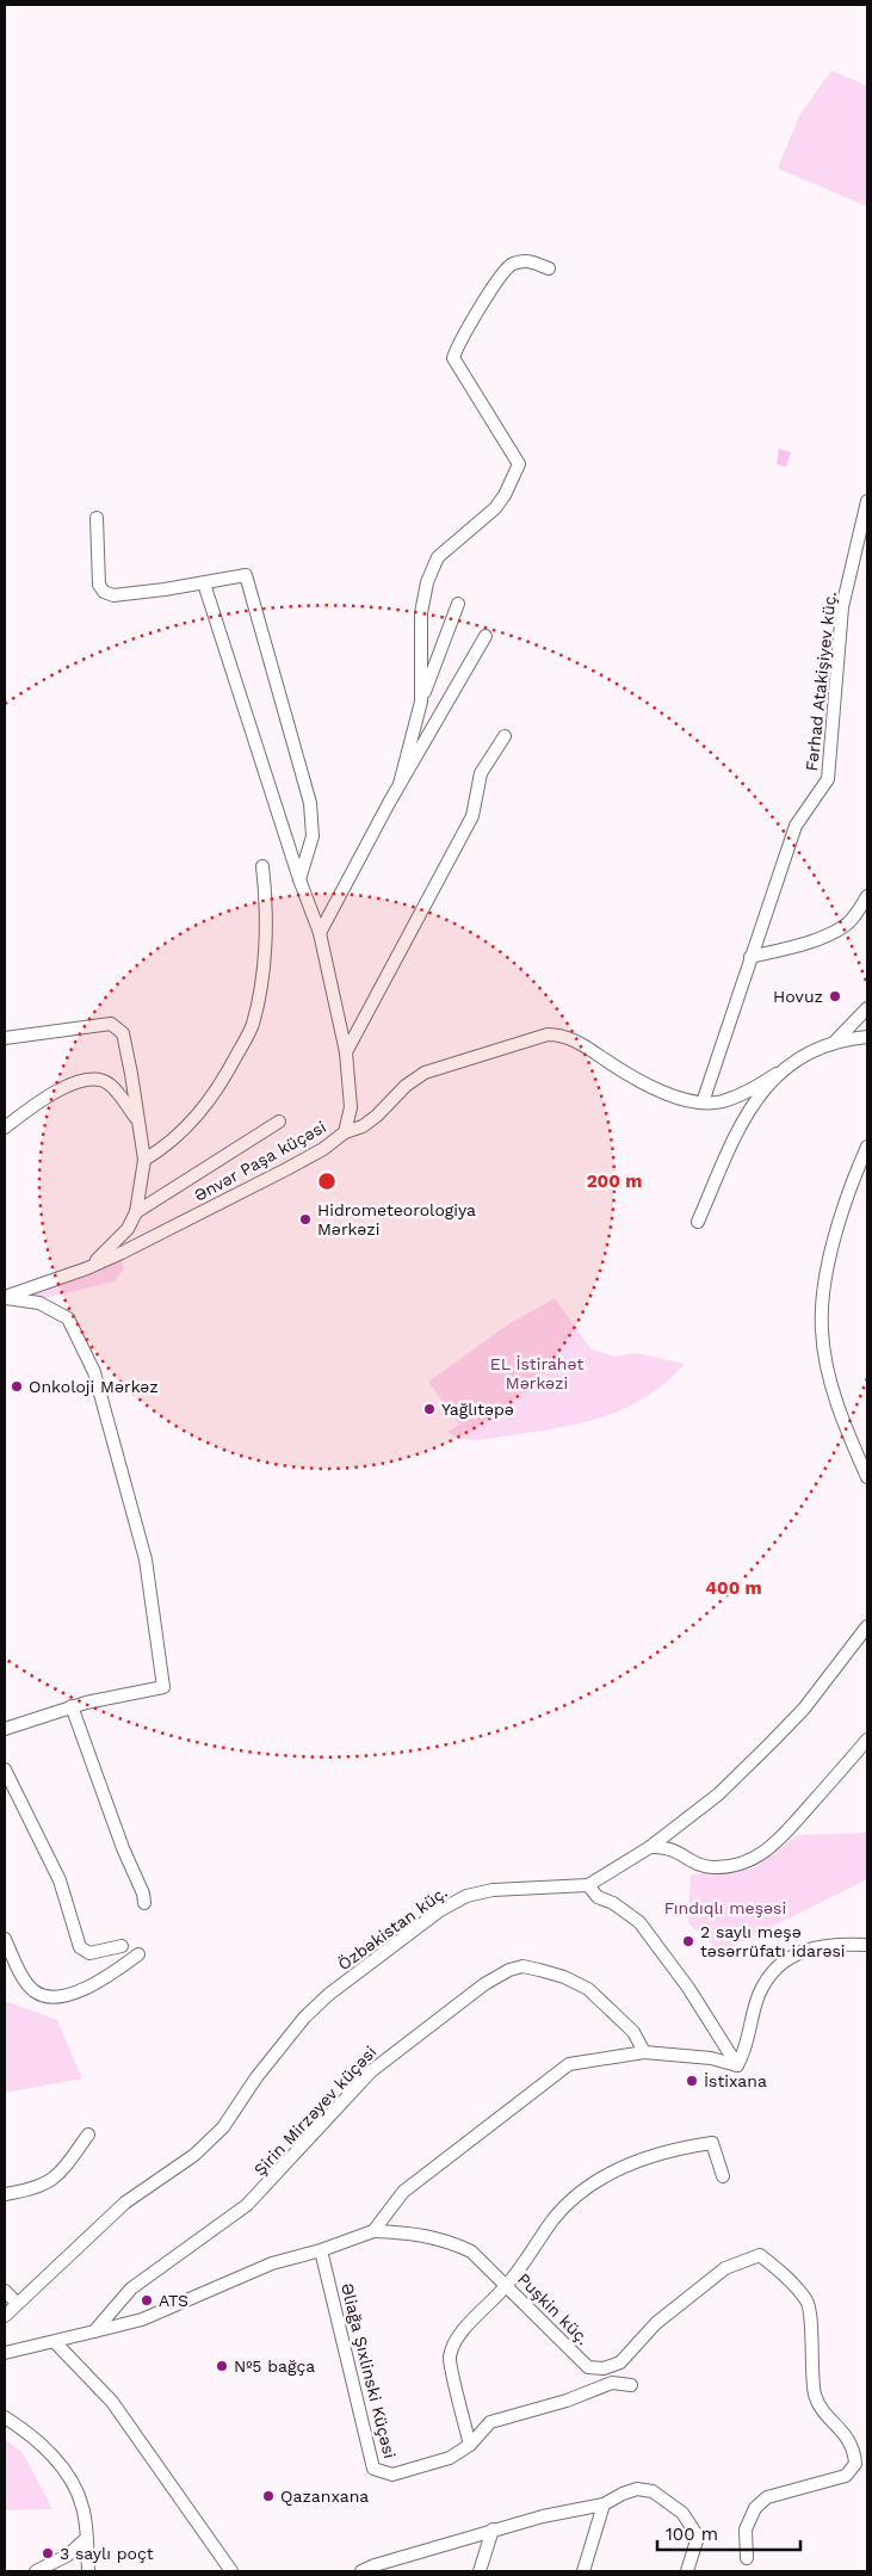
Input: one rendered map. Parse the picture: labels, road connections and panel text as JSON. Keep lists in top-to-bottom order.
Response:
{
  "streets": {
    "street": [
      "Fərhad Atakişiyev küç.",
      "Ənvər Paşa küçəsi",
      "Özbəkistan küç.",
      "Şirin Mirzəyev küçəsi",
      "Puşkin küç.",
      "Əliağa Şıxlinski Küçəsi"
    ]
  },
  "parks": ["EL İstirahət Mərkəzi", "Fındıqlı meşəsi"],
  "places": [
    "Hovuz",
    "Hidrometeorologiya Mərkəzi",
    "Onkoloji Mərkəz",
    "Yağlıtəpə",
    "2 saylı meşə təsərrüfatı idarəsi",
    "İstixana",
    "ATS",
    "№5 bağça",
    "Qazanxana",
    "3 saylı poçt"
  ],
  "scale_bar": "100 m",
  "rings": ["200 m", "400 m"]
}
